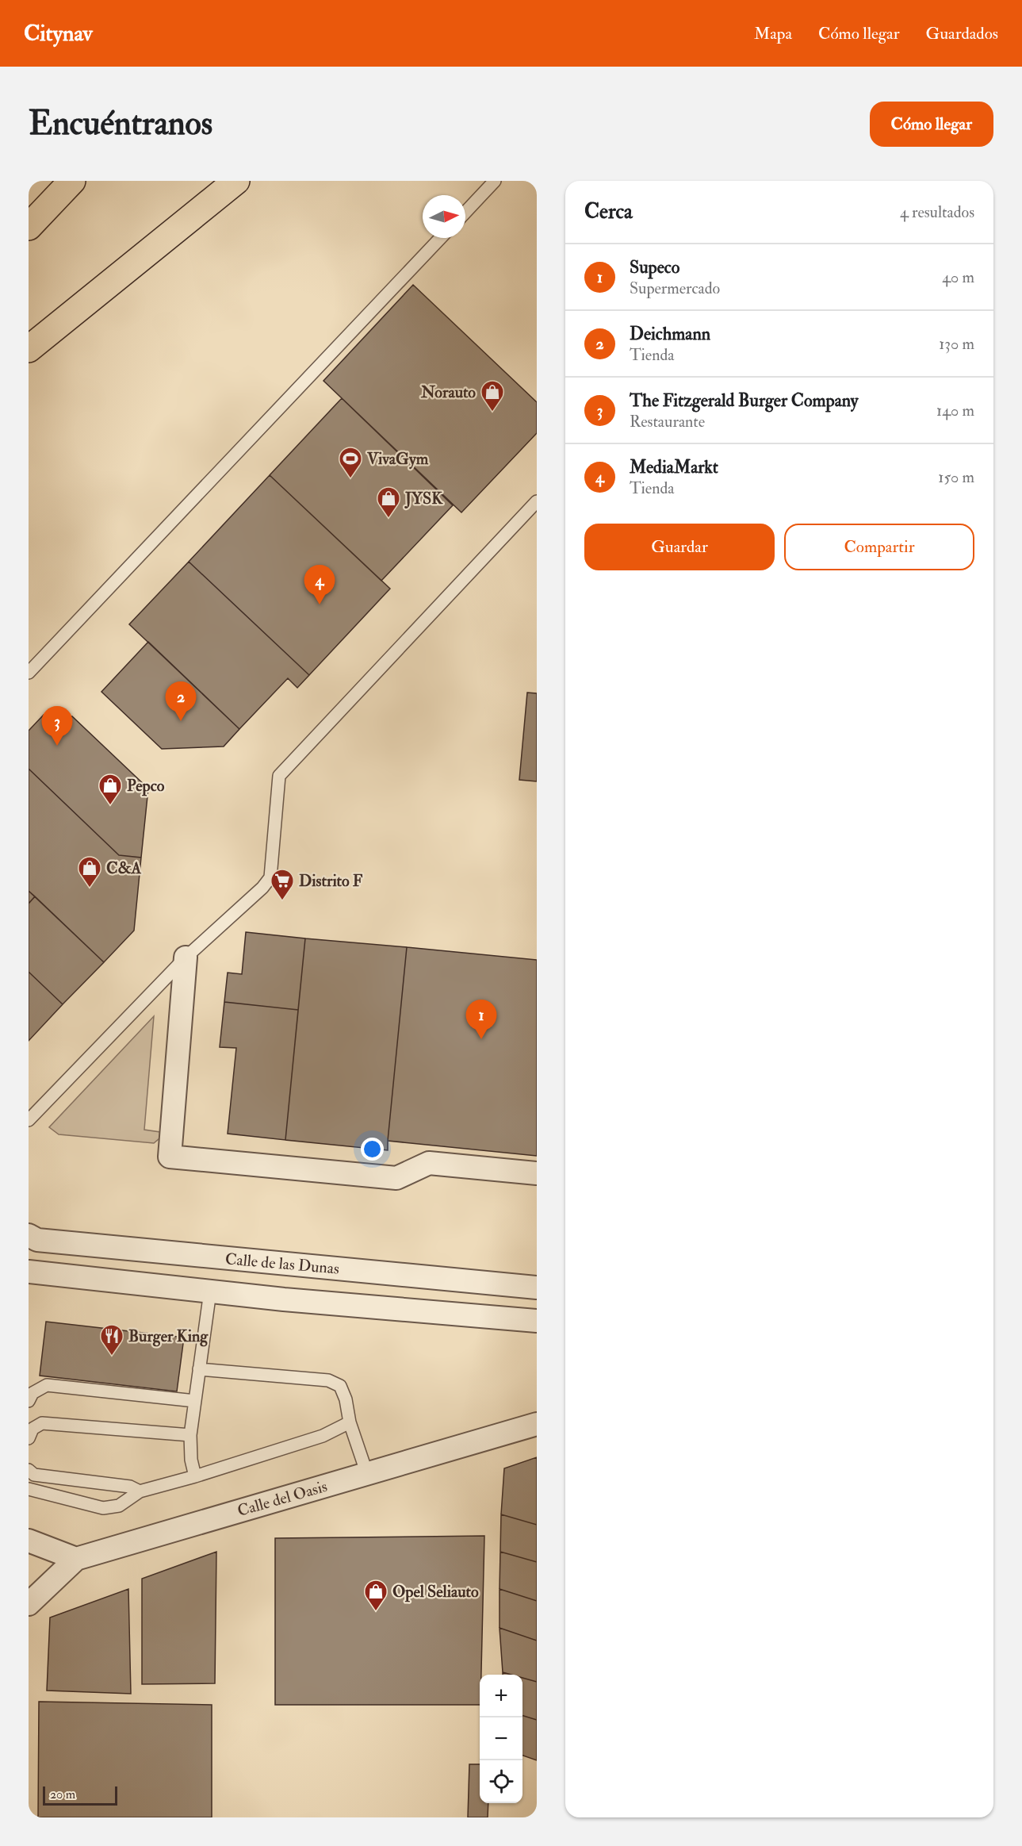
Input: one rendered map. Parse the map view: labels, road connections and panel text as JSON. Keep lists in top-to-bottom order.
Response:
{
  "streets": {
    "street": ["Calle de las Dunas", "Calle del Oasis"]
  },
  "places": {
    "shop": [
      "Norauto",
      "JYSK",
      "Pepco",
      "C&A",
      "Opel Seliauto"
    ],
    "sports": ["VivaGym"],
    "supermarket": ["Distrito F"],
    "restaurant": ["Burger King"]
  },
  "scale_bar": "20 m",
  "north": "right",
  "page": {
    "header": "Citynav",
    "nav": ["Mapa", "Cómo llegar", "Guardados"],
    "buttons": [
      "Cómo llegar",
      ["Guardar", "Compartir"]
    ],
    "title": "Encuéntranos",
    "heading": ["Cerca", "4 resultados"],
    "list": [
      {
        "mark": "1",
        "name": "Supeco",
        "note": "Supermercado",
        "value": "40 m"
      },
      {
        "mark": "2",
        "name": "Deichmann",
        "note": "Tienda",
        "value": "130 m"
      },
      {
        "mark": "3",
        "name": "The Fitzgerald Burger Company",
        "note": "Restaurante",
        "value": "140 m"
      },
      {
        "mark": "4",
        "name": "MediaMarkt",
        "note": "Tienda",
        "value": "150 m"
      }
    ],
    "pins": [
      "4",
      "2",
      "3",
      "1"
    ],
    "map_buttons": ["+", "−"],
    "scale": "20 m"
  }
}
